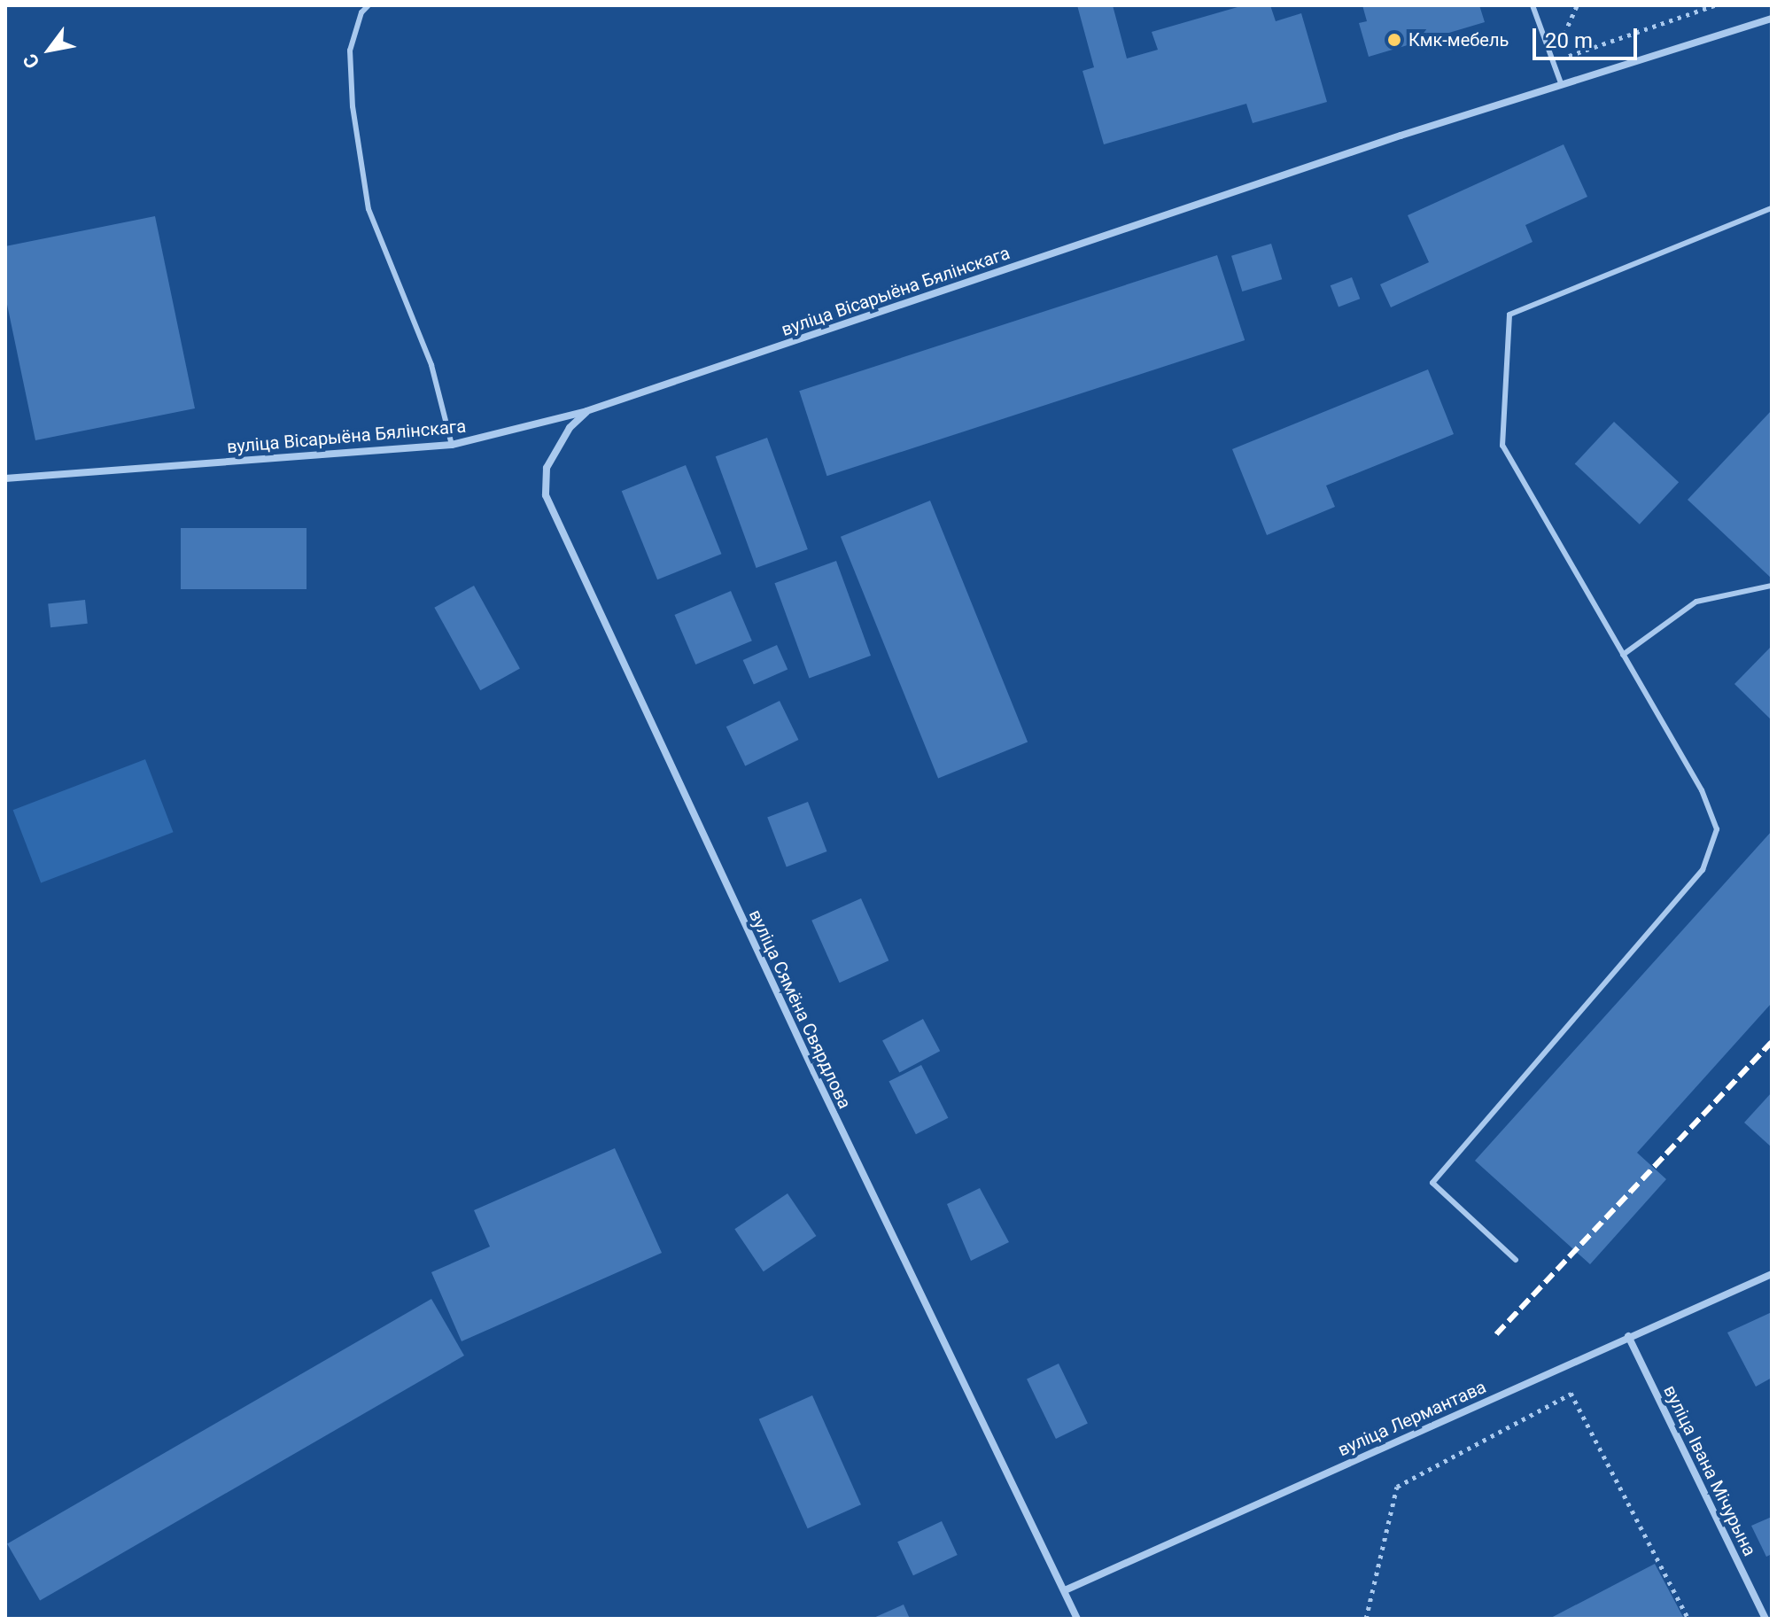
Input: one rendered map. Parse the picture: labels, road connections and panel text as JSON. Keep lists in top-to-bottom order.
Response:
{
  "streets": {
    "street": [
      "вуліца Вісарыёна Бялінскага",
      "вуліца Сямёна Свярдлова",
      "вуліца Лермантава",
      "вуліца Івана Мічурына"
    ]
  },
  "crossings": [
    ["вуліца Вісарыёна Бялінскага", "вуліца Сямёна Свярдлова"],
    ["вуліца Сямёна Свярдлова", "вуліца Лермантава"],
    ["вуліца Лермантава", "вуліца Івана Мічурына"]
  ],
  "places": ["Кмк-мебель"],
  "scale_bar": "20 m",
  "north": "bottom left"
}
